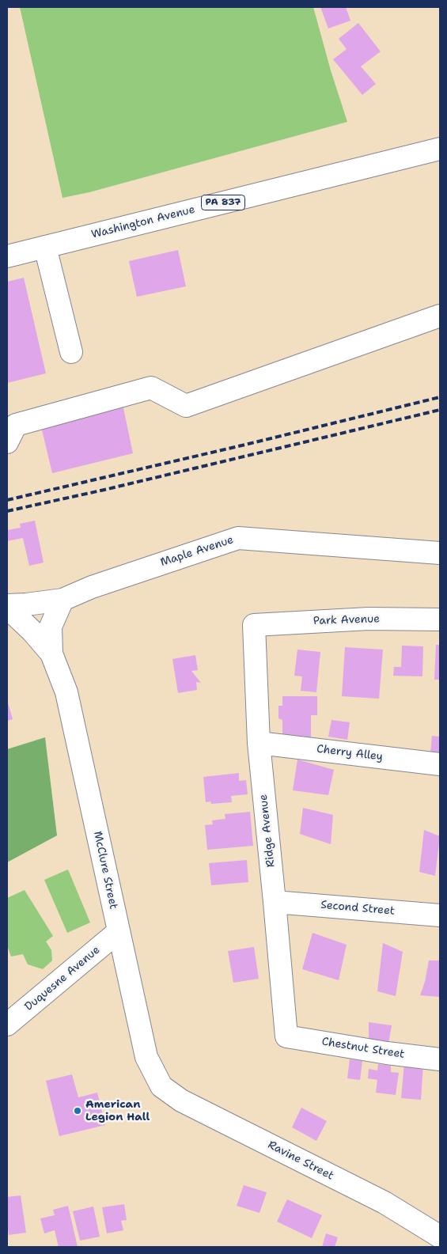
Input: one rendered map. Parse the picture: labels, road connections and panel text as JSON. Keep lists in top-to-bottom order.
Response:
{
  "streets": {
    "street": [
      "PA 837",
      "Washington Avenue",
      "Maple Avenue",
      "Park Avenue",
      "Cherry Alley",
      "Ridge Avenue",
      "McClure Street",
      "Second Street",
      "Duquesne Avenue",
      "Chestnut Street",
      "Ravine Street"
    ]
  },
  "crossings": [
    ["Maple Avenue", "McClure Street"],
    ["Park Avenue", "Ridge Avenue"],
    ["Cherry Alley", "Ridge Avenue"],
    ["Ridge Avenue", "Second Street"],
    ["Ridge Avenue", "Chestnut Street"],
    ["McClure Street", "Duquesne Avenue"],
    ["McClure Street", "Ravine Street"]
  ],
  "places": ["American Legion Hall"]
}
